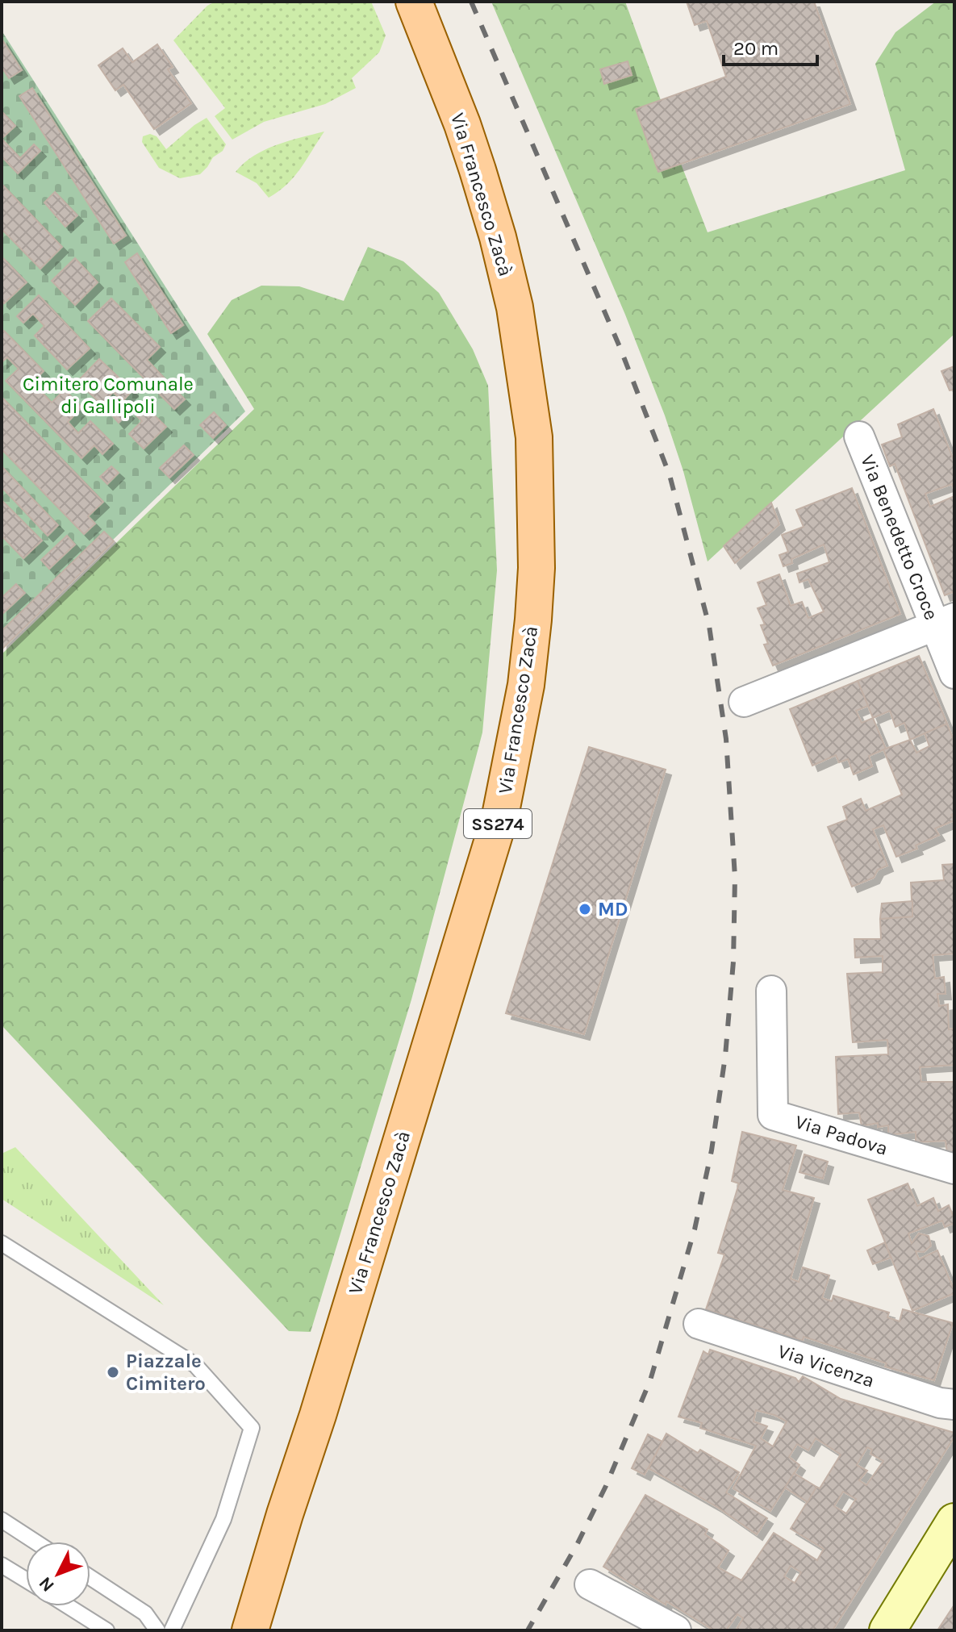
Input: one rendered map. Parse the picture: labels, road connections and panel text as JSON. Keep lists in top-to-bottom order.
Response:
{
  "streets": {
    "main road": ["Via Francesco Zacà", "SS274"],
    "street": ["Via Benedetto Croce", "Via Padova", "Via Vicenza"]
  },
  "parks": ["Cimitero Comunale di Gallipoli"],
  "places": ["MD", "Piazzale Cimitero"],
  "scale_bar": "20 m",
  "north": "bottom left"
}
